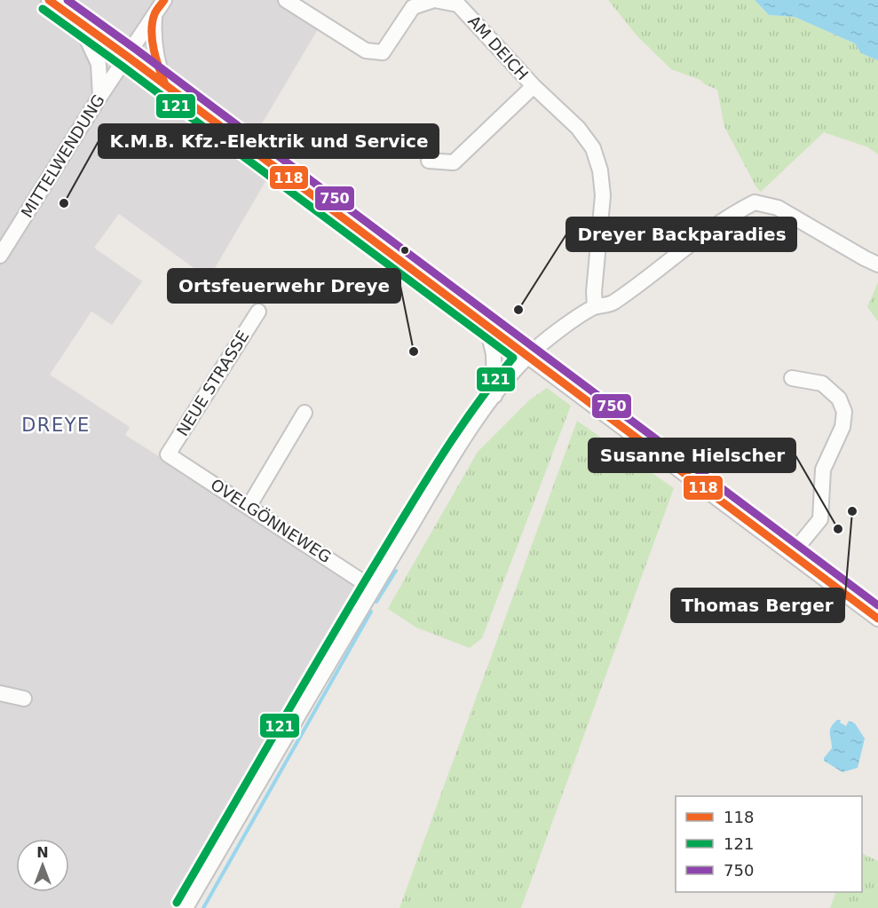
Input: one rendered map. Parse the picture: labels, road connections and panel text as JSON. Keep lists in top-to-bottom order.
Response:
{
  "streets": {
    "street": [
      "AM DEICH",
      "MITTELWENDUNG",
      "NEUE STRASSE",
      "OVELGÖNNEWEG"
    ]
  },
  "crossings": [
    ["NEUE STRASSE", "OVELGÖNNEWEG"]
  ],
  "districts": ["DREYE"],
  "places": [
    "K.M.B. Kfz.-Elektrik und Service",
    "Dreyer Backparadies",
    "Ortsfeuerwehr Dreye",
    "Thomas Berger",
    "Susanne Hielscher"
  ],
  "lines": ["transit line 118", "transit line 750", "transit line 121"],
  "legend": ["118", "121", "750"],
  "north": "top"
}
